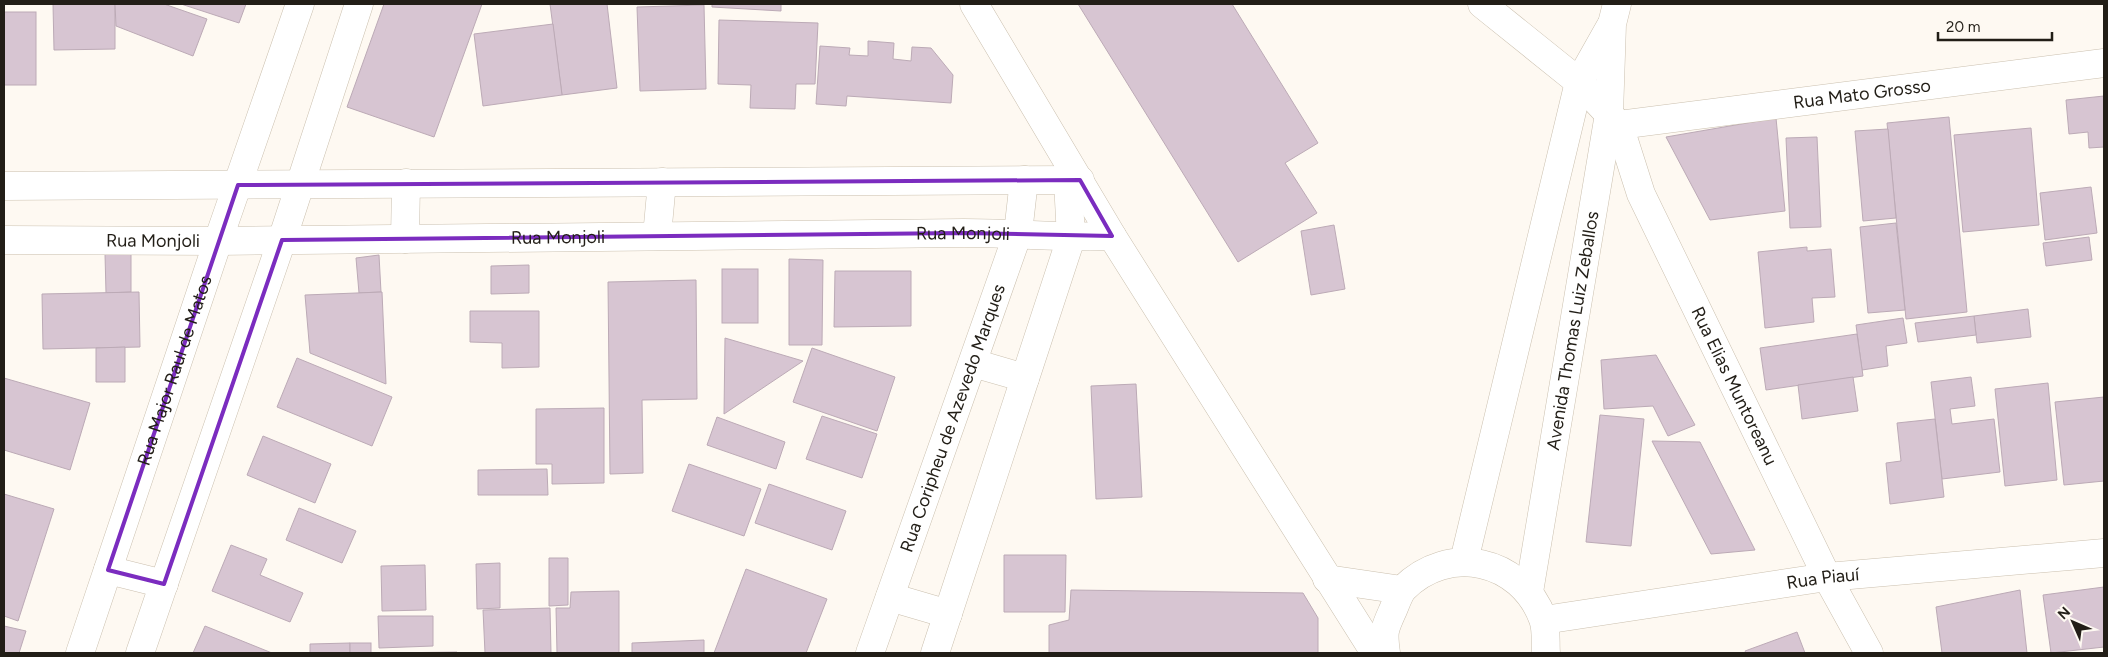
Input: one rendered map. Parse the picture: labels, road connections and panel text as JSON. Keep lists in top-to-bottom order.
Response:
{
  "streets": {
    "street": [
      "Rua Mato Grosso",
      "Rua Monjoli",
      "Avenida Thomas Luiz Zeballos",
      "Rua Major Raul de Matos",
      "Rua Elias Muntoreanu",
      "Rua Coripheu de Azevedo Marques",
      "Rua Piauí"
    ]
  },
  "crossings": [
    ["Rua Mato Grosso", "Avenida Thomas Luiz Zeballos"],
    ["Rua Mato Grosso", "Rua Elias Muntoreanu"],
    ["Rua Monjoli", "Rua Major Raul de Matos"],
    ["Rua Monjoli", "Rua Coripheu de Azevedo Marques"],
    ["Avenida Thomas Luiz Zeballos", "Rua Elias Muntoreanu"],
    ["Rua Elias Muntoreanu", "Rua Piauí"]
  ],
  "scale_bar": "20 m",
  "north": "top left"
}
